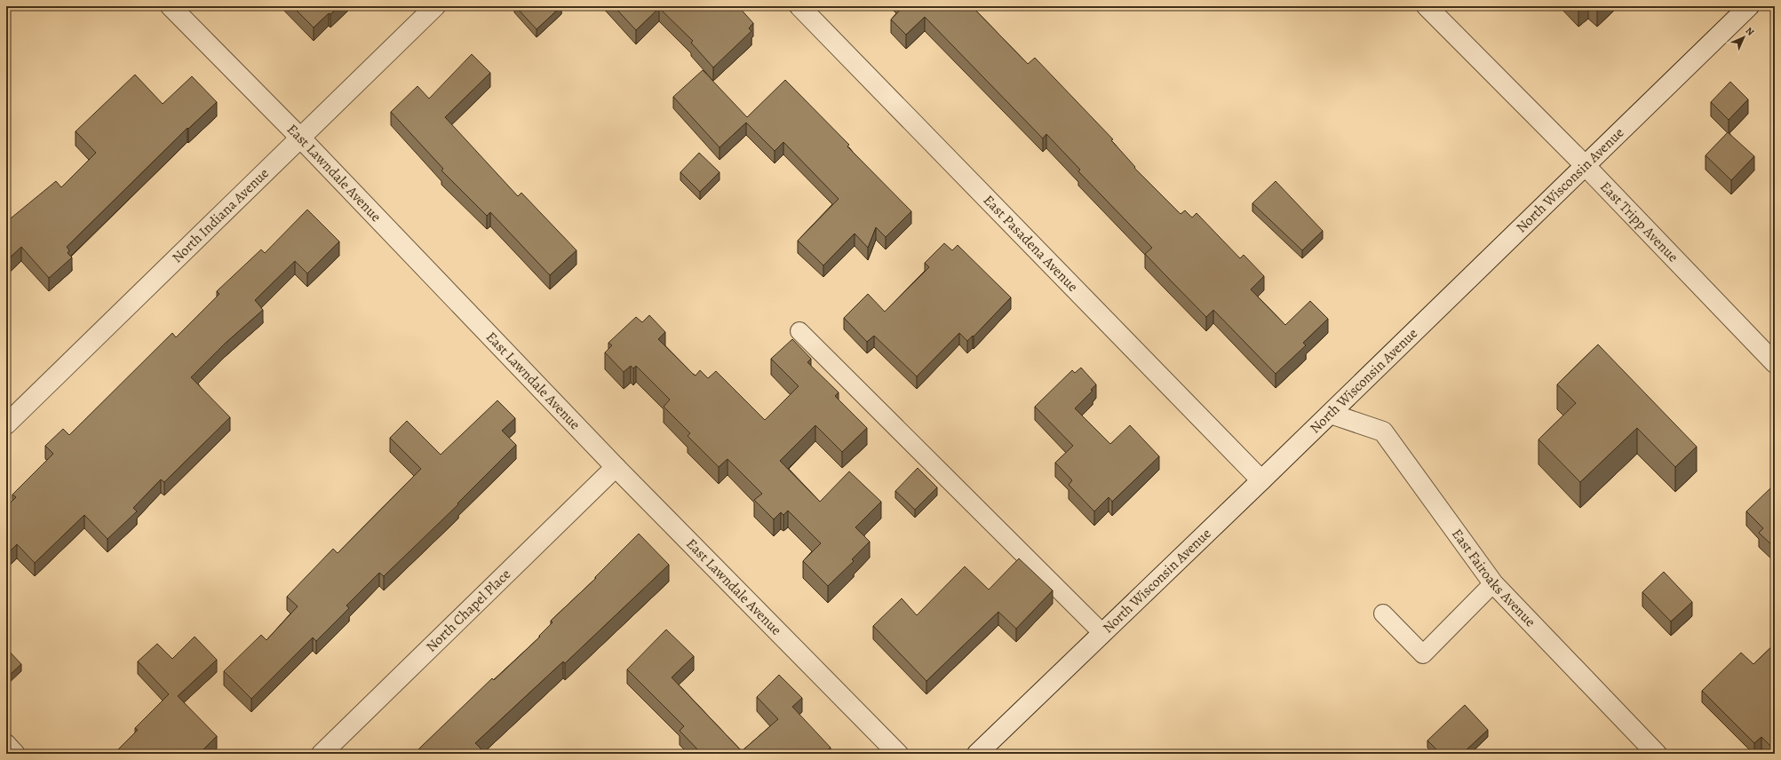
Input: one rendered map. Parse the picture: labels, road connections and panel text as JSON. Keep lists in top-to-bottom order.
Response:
{
  "streets": {
    "street": [
      "East Lawndale Avenue",
      "North Wisconsin Avenue",
      "North Indiana Avenue",
      "East Tripp Avenue",
      "East Pasadena Avenue",
      "East Fairoaks Avenue",
      "North Chapel Place"
    ]
  },
  "crossings": [
    ["East Lawndale Avenue", "North Indiana Avenue"],
    ["East Lawndale Avenue", "North Chapel Place"],
    ["North Wisconsin Avenue", "East Tripp Avenue"],
    ["North Wisconsin Avenue", "East Pasadena Avenue"],
    ["North Wisconsin Avenue", "East Fairoaks Avenue"]
  ],
  "north": "top right"
}
